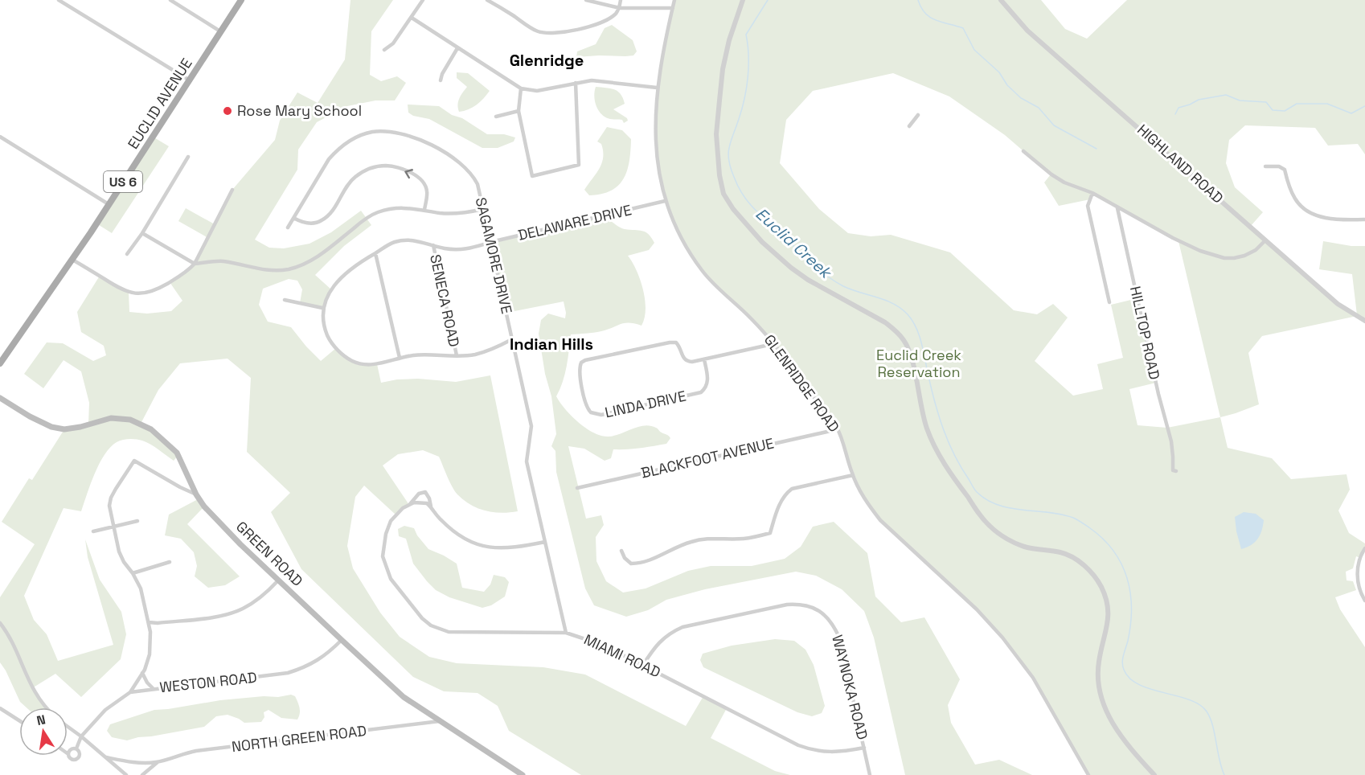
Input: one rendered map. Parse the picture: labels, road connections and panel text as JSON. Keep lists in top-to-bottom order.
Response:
{
  "streets": {
    "main road": ["EUCLID AVENUE", "US 6", "GREEN ROAD"],
    "street": [
      "HIGHLAND ROAD",
      "DELAWARE DRIVE",
      "SAGAMORE DRIVE",
      "SENECA ROAD",
      "HILLTOP ROAD",
      "GLENRIDGE ROAD",
      "LINDA DRIVE",
      "BLACKFOOT AVENUE",
      "MIAMI ROAD",
      "WESTON ROAD",
      "WAYNOKA ROAD",
      "NORTH GREEN ROAD"
    ]
  },
  "crossings": [
    ["DELAWARE DRIVE", "SAGAMORE DRIVE"],
    ["DELAWARE DRIVE", "SENECA ROAD"],
    ["DELAWARE DRIVE", "GLENRIDGE ROAD"],
    ["SAGAMORE DRIVE", "MIAMI ROAD"],
    ["GLENRIDGE ROAD", "BLACKFOOT AVENUE"],
    ["GREEN ROAD", "WESTON ROAD"],
    ["GREEN ROAD", "NORTH GREEN ROAD"],
    ["MIAMI ROAD", "WAYNOKA ROAD"]
  ],
  "districts": ["Glenridge", "Indian Hills"],
  "water": ["Euclid Creek"],
  "parks": ["Euclid Creek Reservation"],
  "places": ["Rose Mary School"],
  "north": "top"
}
